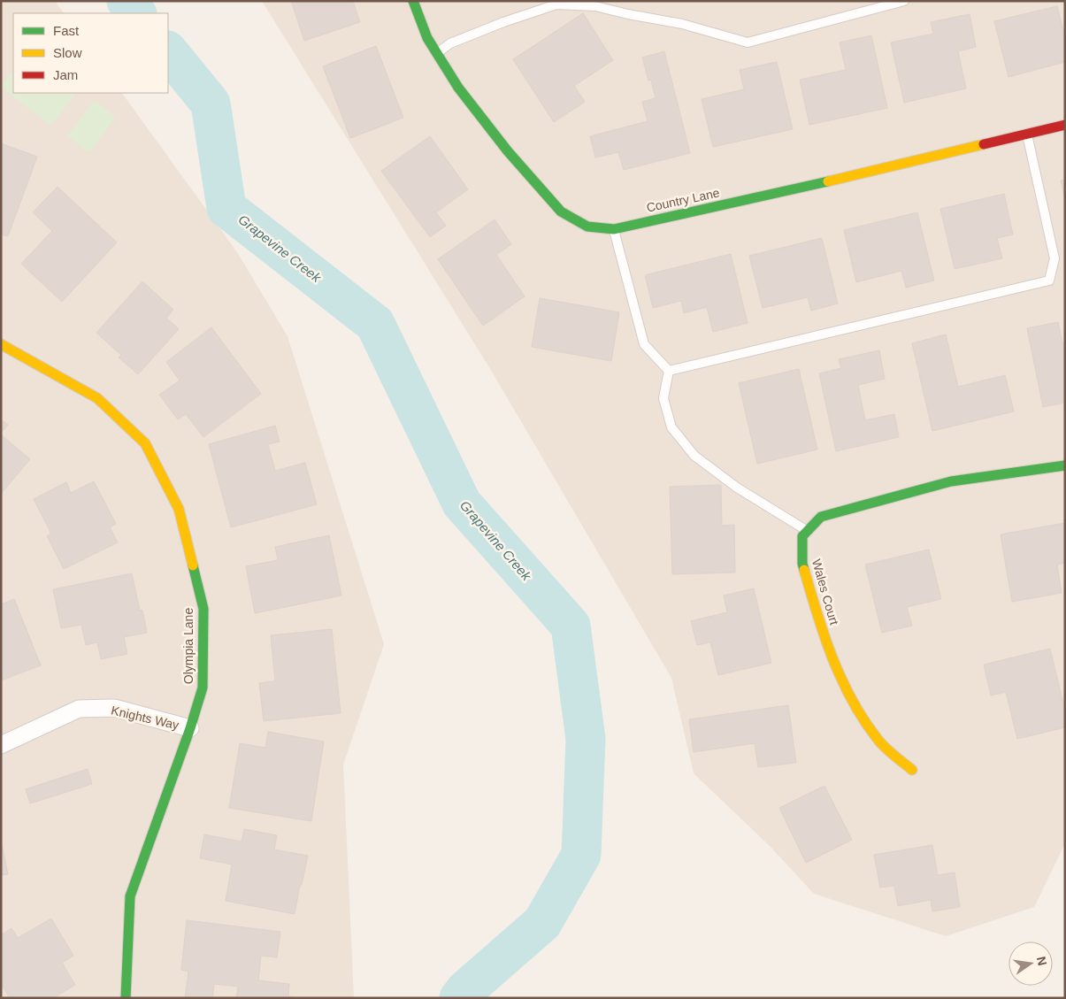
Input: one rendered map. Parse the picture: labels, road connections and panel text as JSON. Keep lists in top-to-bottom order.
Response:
{
  "streets": {
    "street": [
      "Country Lane",
      "Wales Court",
      "Olympia Lane",
      "Knights Way"
    ]
  },
  "crossings": [
    ["Olympia Lane", "Knights Way"]
  ],
  "water": ["Grapevine Creek"],
  "legend": ["Fast", "Slow", "Jam"],
  "north": "right"
}
